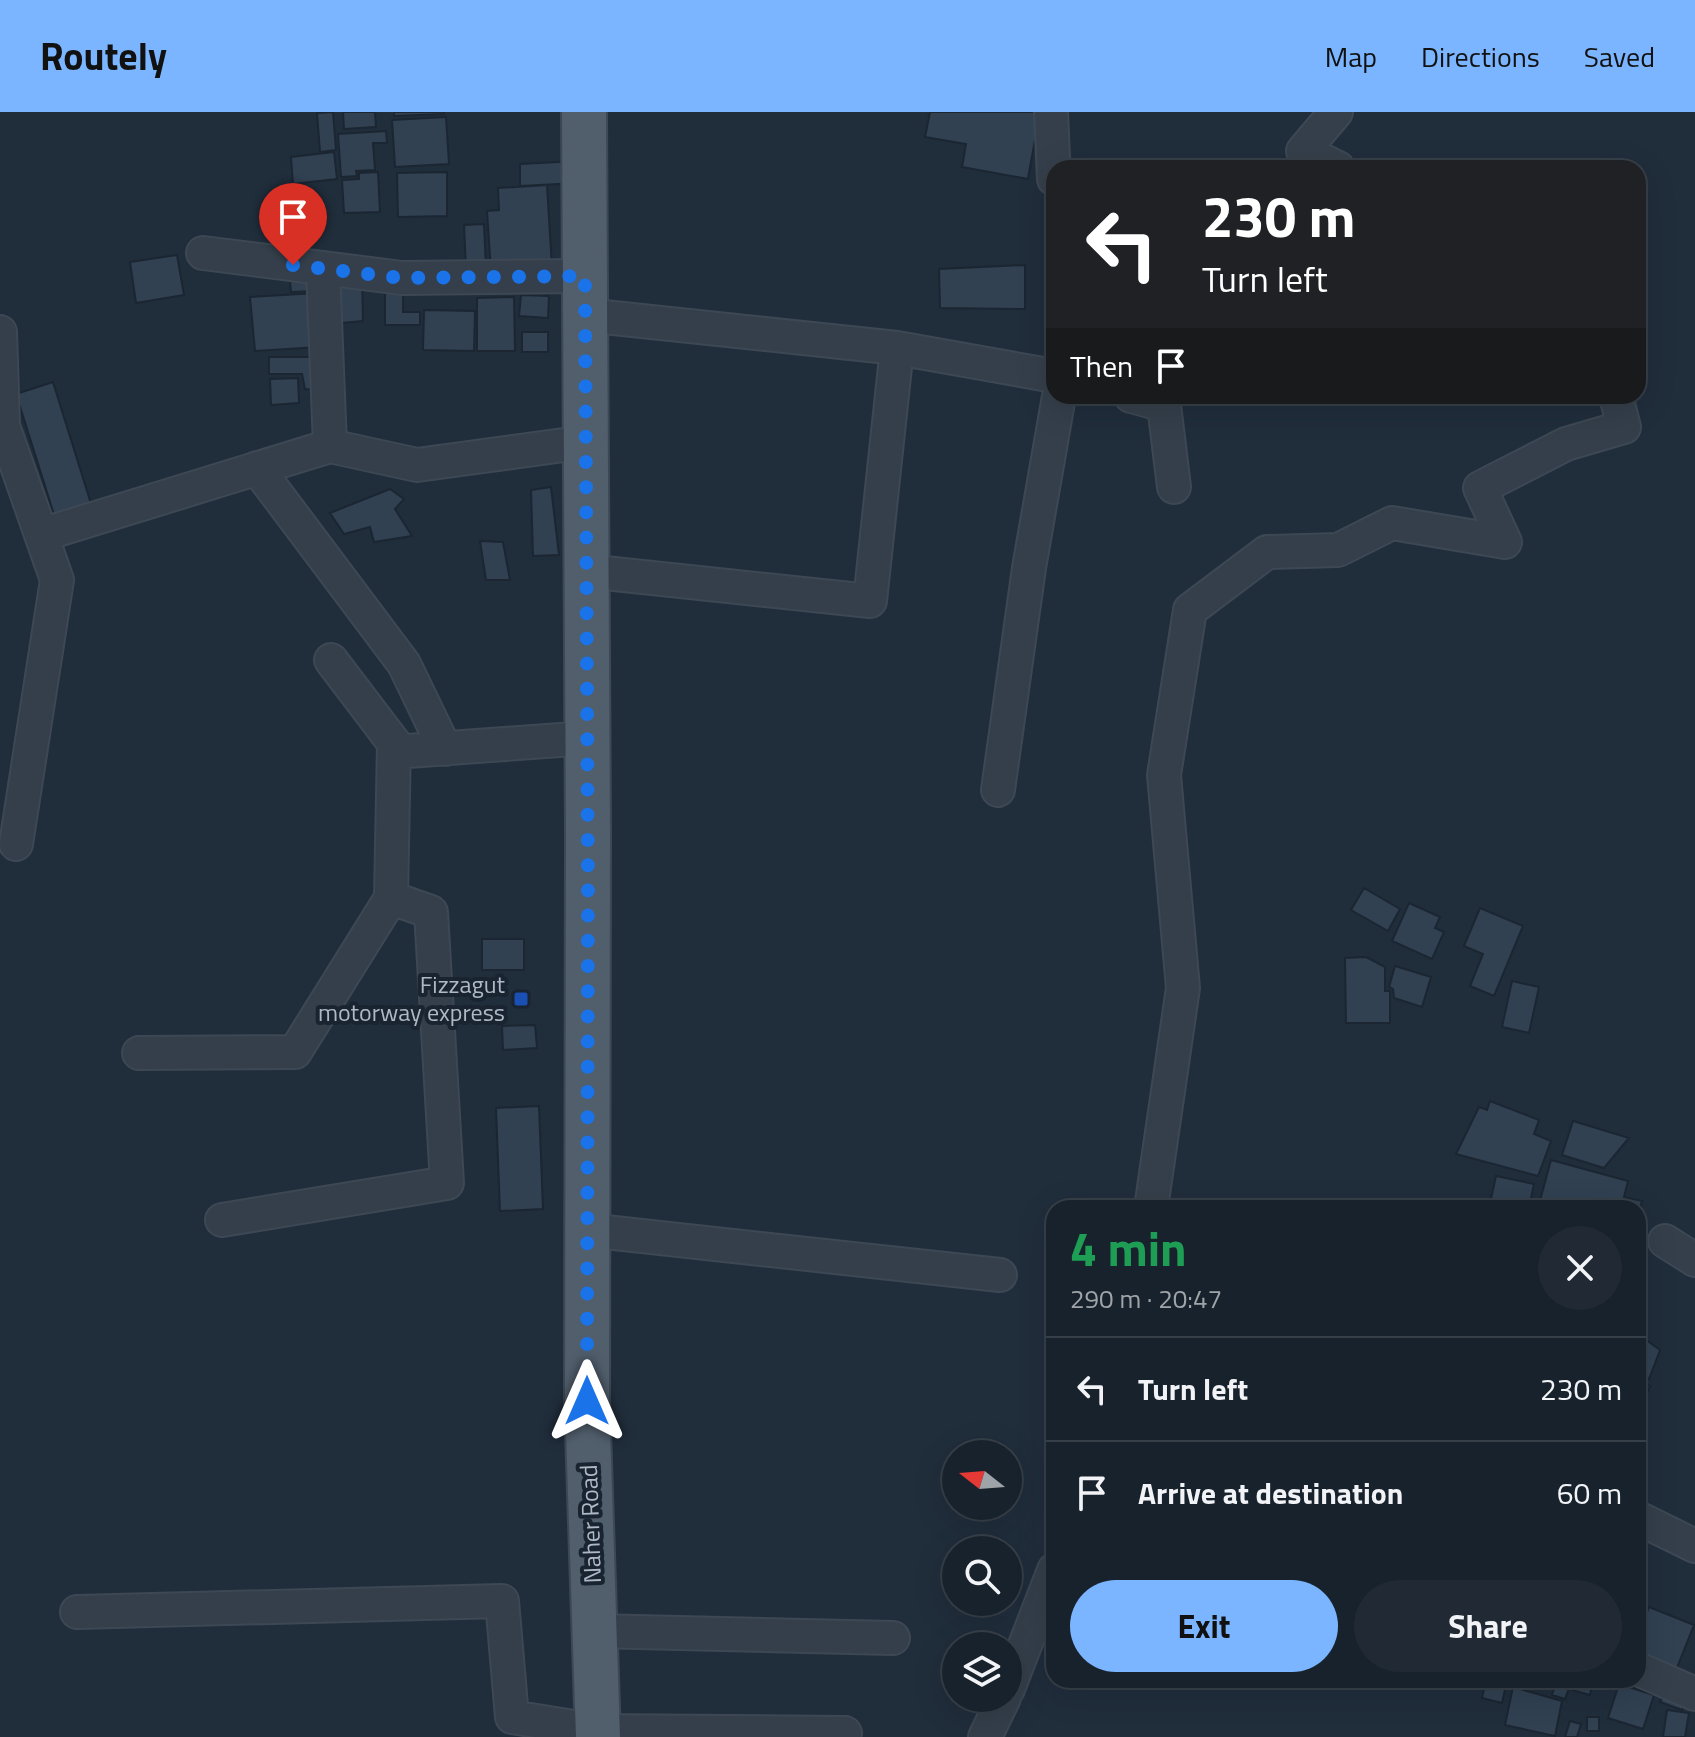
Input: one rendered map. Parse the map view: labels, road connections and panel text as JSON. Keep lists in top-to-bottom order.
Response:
{
  "streets": {
    "main road": ["Naher Road"]
  },
  "places": {
    "transit": ["Fizzagut motorway express"]
  },
  "north": "left",
  "page": {
    "header": "Routely",
    "nav": ["Map", "Directions", "Saved"],
    "turn": ["230 m", "Turn left"],
    "then": "Then",
    "heading": ["4 min", "290 m · 20:47"],
    "list": [
      {
        "name": "Turn left",
        "value": "230 m"
      },
      {
        "name": "Arrive at destination",
        "value": "60 m"
      }
    ],
    "buttons": ["Exit", "Share"]
  }
}
